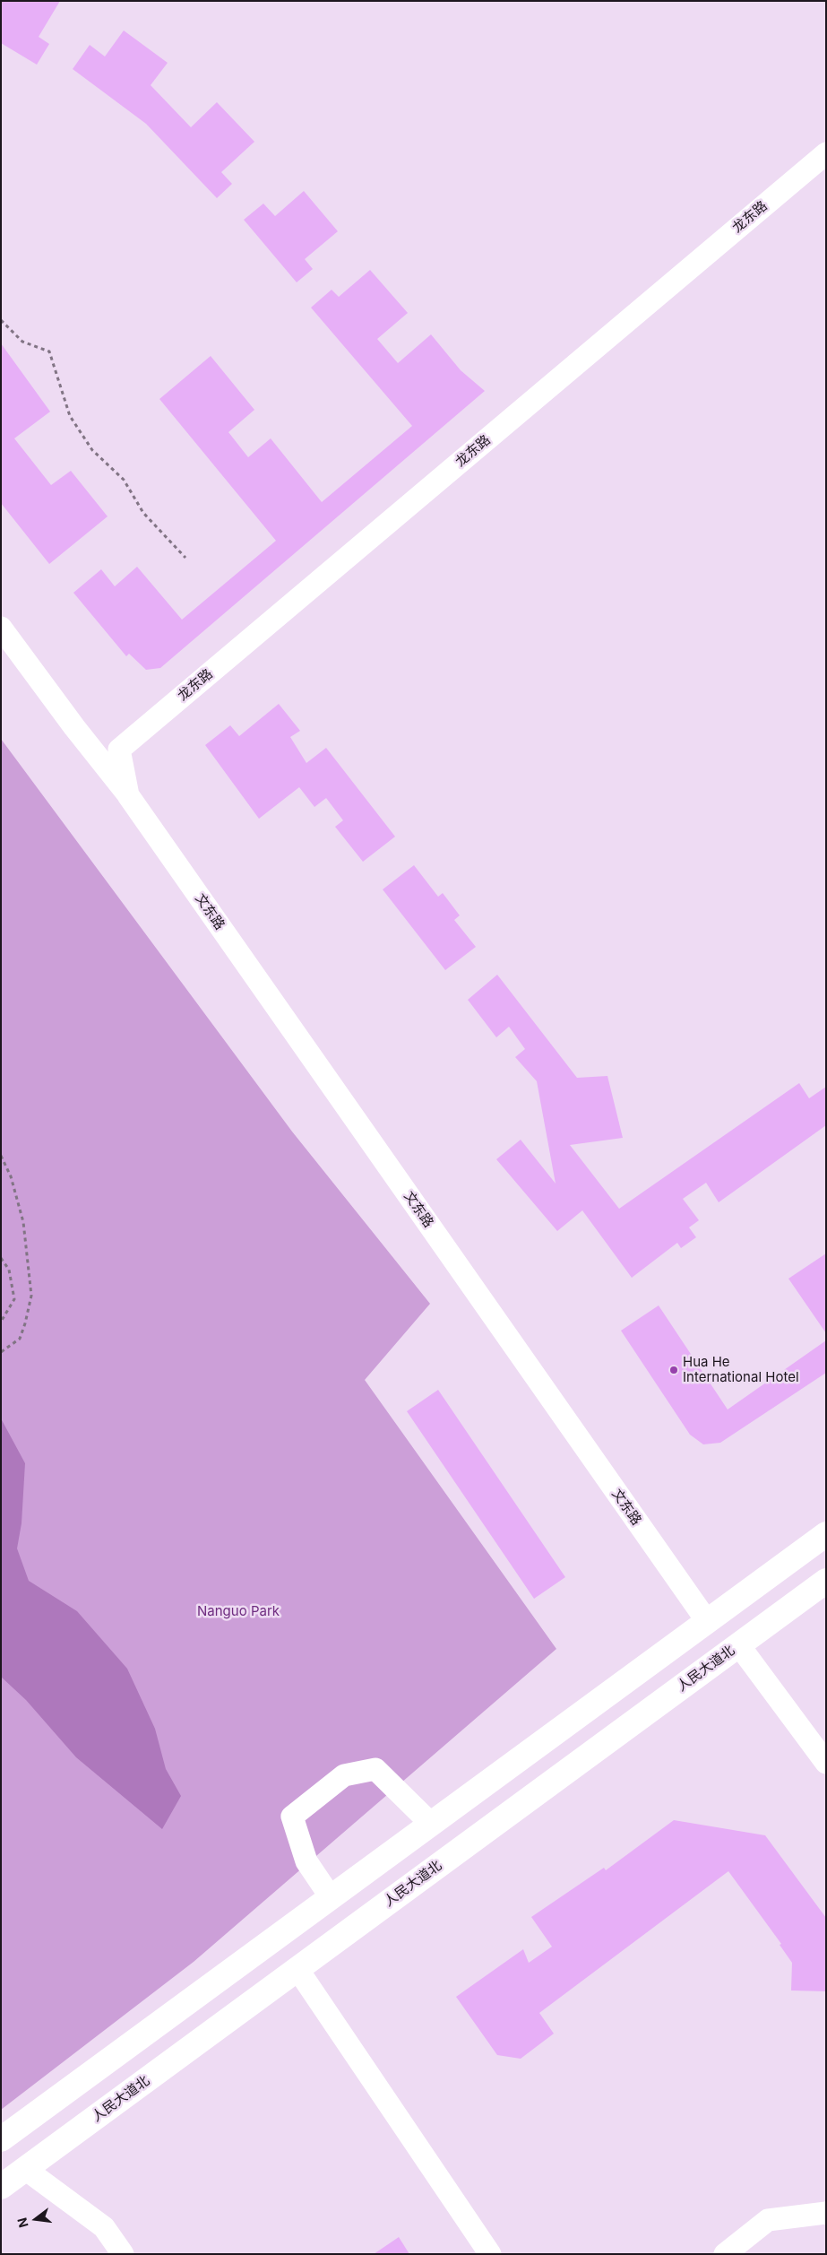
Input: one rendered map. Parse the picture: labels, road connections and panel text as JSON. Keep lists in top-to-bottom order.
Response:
{
  "streets": {
    "main road": ["人民大道北"],
    "street": ["龙东路", "文东路"]
  },
  "crossings": [
    ["龙东路", "文东路"]
  ],
  "parks": ["Nanguo Park"],
  "places": ["Hua He International Hotel"],
  "north": "left"
}
